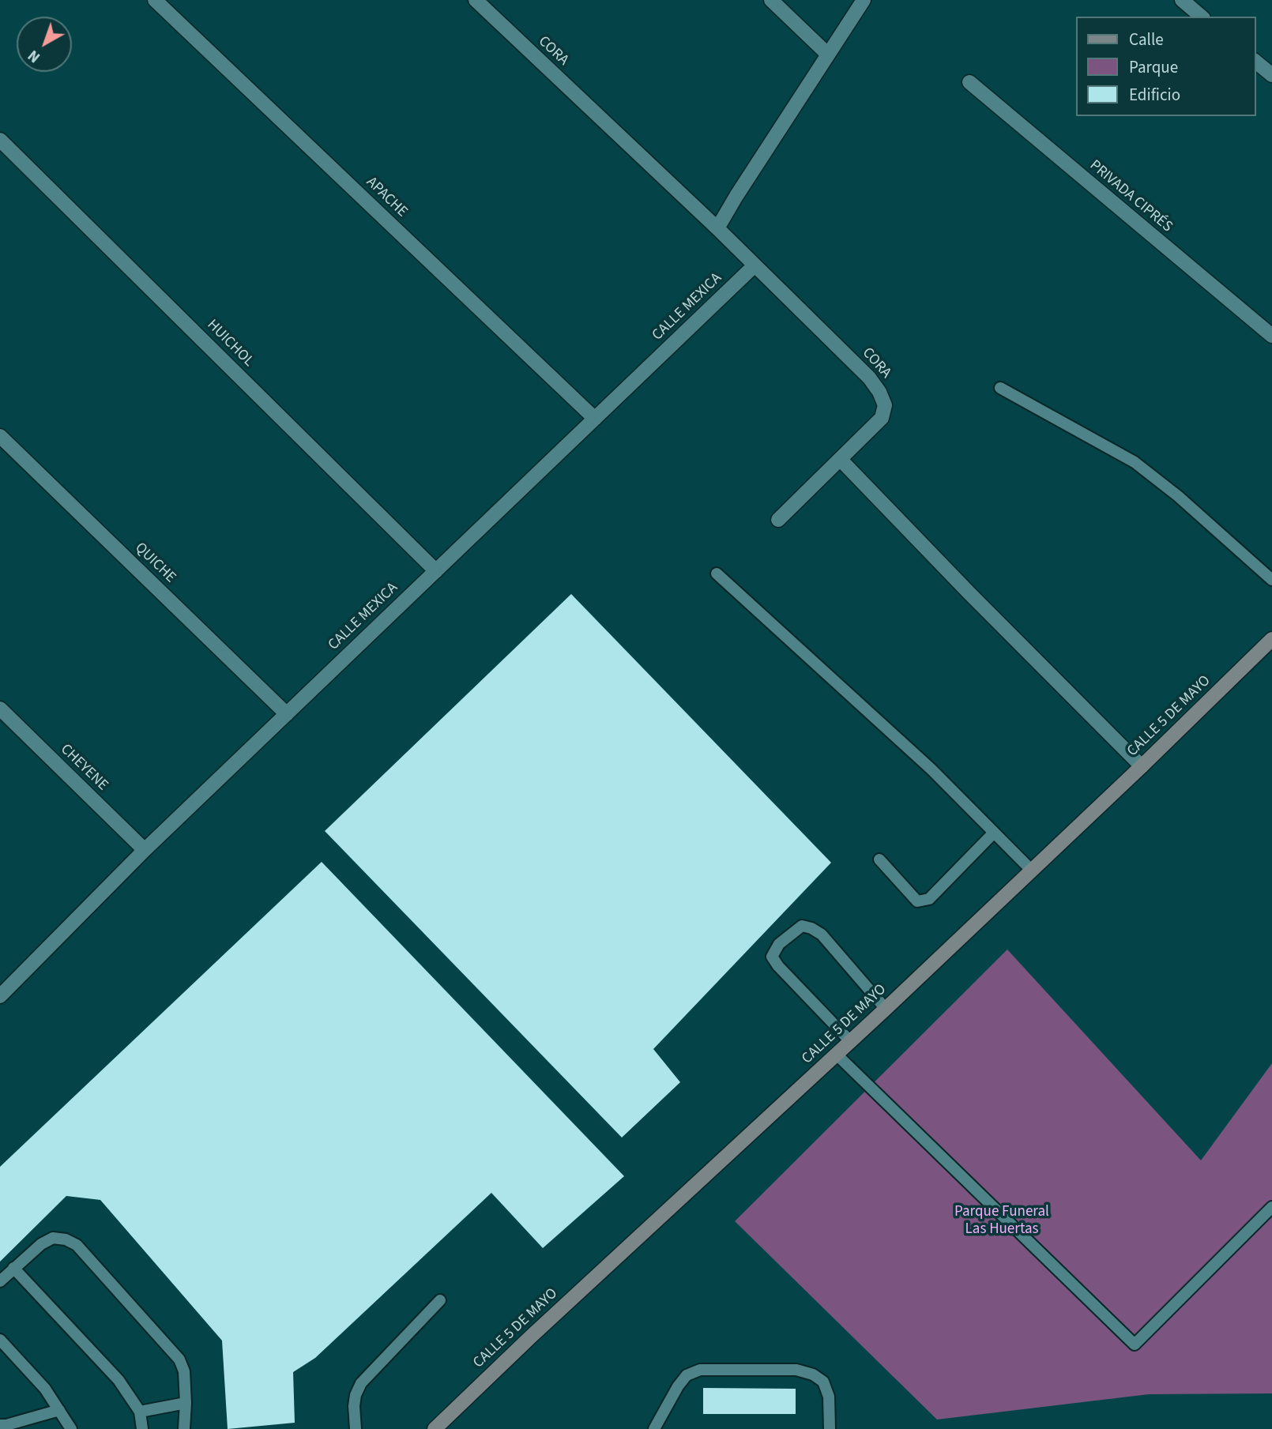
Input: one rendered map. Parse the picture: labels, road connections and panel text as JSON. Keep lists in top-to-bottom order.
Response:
{
  "streets": {
    "street": [
      "CORA",
      "PRIVADA CIPRÉS",
      "APACHE",
      "CALLE MEXICA",
      "HUICHOL",
      "QUICHE",
      "CALLE 5 DE MAYO",
      "CHEYENE"
    ]
  },
  "crossings": [
    ["CORA", "CALLE MEXICA"],
    ["APACHE", "CALLE MEXICA"],
    ["CALLE MEXICA", "HUICHOL"],
    ["CALLE MEXICA", "QUICHE"],
    ["CALLE MEXICA", "CHEYENE"]
  ],
  "parks": ["Parque Funeral Las Huertas"],
  "legend": ["Calle", "Parque", "Edificio"],
  "north": "bottom left"
}
